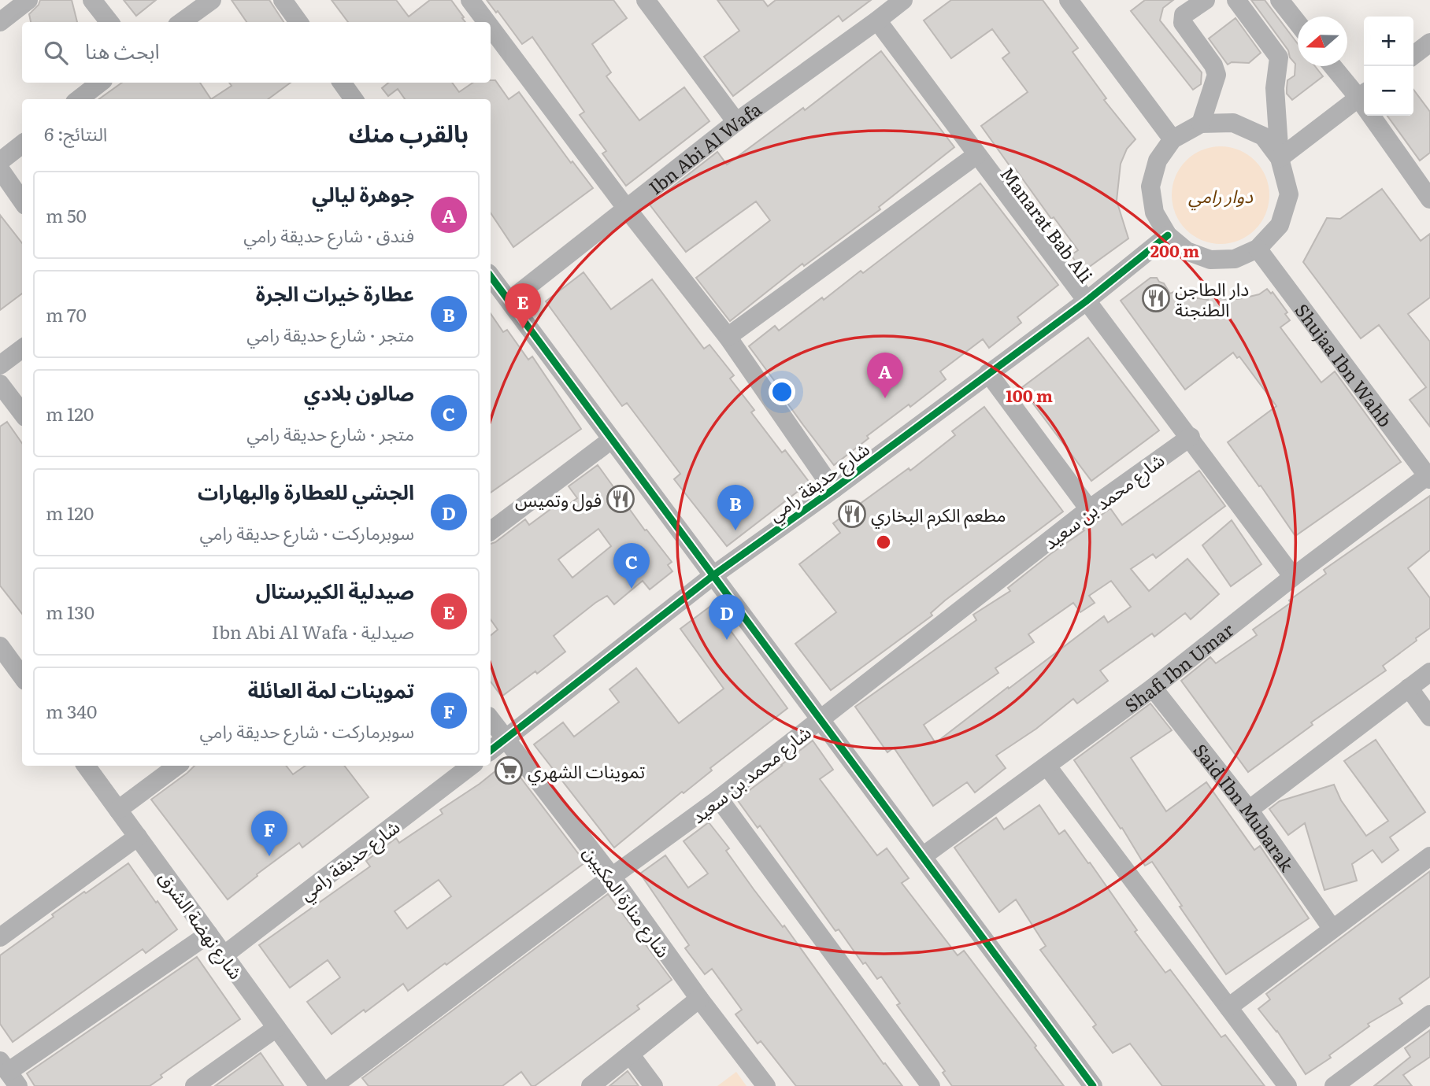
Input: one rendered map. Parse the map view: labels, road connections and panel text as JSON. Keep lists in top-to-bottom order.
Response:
{
  "streets": {
    "street": [
      "Ibn Abi Al Wafa",
      "Manarat Bab Ali",
      "Shujaa Ibn Wahb",
      "شارع حديقة رامي",
      "شارع محمد بن سعيد",
      "Shafi Ibn Umar",
      "Said Ibn Mubarak",
      "شارع منارة المكيين",
      "شارع نهضة الشرق"
    ]
  },
  "crossings": [
    ["Ibn Abi Al Wafa", "Manarat Bab Ali"],
    ["Manarat Bab Ali", "شارع حديقة رامي"],
    ["Manarat Bab Ali", "شارع محمد بن سعيد"],
    ["Manarat Bab Ali", "Shafi Ibn Umar"],
    ["Shujaa Ibn Wahb", "شارع حديقة رامي"],
    ["Shujaa Ibn Wahb", "Shafi Ibn Umar"],
    ["شارع حديقة رامي", "شارع منارة المكيين"],
    ["شارع حديقة رامي", "شارع نهضة الشرق"],
    ["شارع محمد بن سعيد", "شارع منارة المكيين"],
    ["Shafi Ibn Umar", "Said Ibn Mubarak"]
  ],
  "parks": ["دوار رامي"],
  "places": {
    "restaurant": ["دار الطاجن الطنجنة", "فول وتميس", "مطعم الكرم البخاري"],
    "supermarket": ["تموينات الشهري"]
  },
  "north": "left",
  "page": {
    "map_buttons": ["+", "−"],
    "search": "ابحث هنا",
    "heading": ["بالقرب منك", "النتائج: 6"],
    "list": [
      {
        "mark": "A",
        "name": "جوهرة ليالي",
        "note": "فندق · شارع حديقة رامي",
        "value": "50 m"
      },
      {
        "mark": "B",
        "name": "عطارة خيرات الجرة",
        "note": "متجر · شارع حديقة رامي",
        "value": "70 m"
      },
      {
        "mark": "C",
        "name": "صالون بلادي",
        "note": "متجر · شارع حديقة رامي",
        "value": "120 m"
      },
      {
        "mark": "D",
        "name": "الجشي للعطارة والبهارات",
        "note": "سوبرماركت · شارع حديقة رامي",
        "value": "120 m"
      },
      {
        "mark": "E",
        "name": "صيدلية الكيرستال",
        "note": "صيدلية · Ibn Abi Al Wafa",
        "value": "130 m"
      },
      {
        "mark": "F",
        "name": "تموينات لمة العائلة",
        "note": "سوبرماركت · شارع حديقة رامي",
        "value": "340 m"
      }
    ],
    "pins": [
      "E",
      "A",
      "B",
      "C",
      "D",
      "F"
    ]
  },
  "rings": ["200 m", "100 m"]
}
